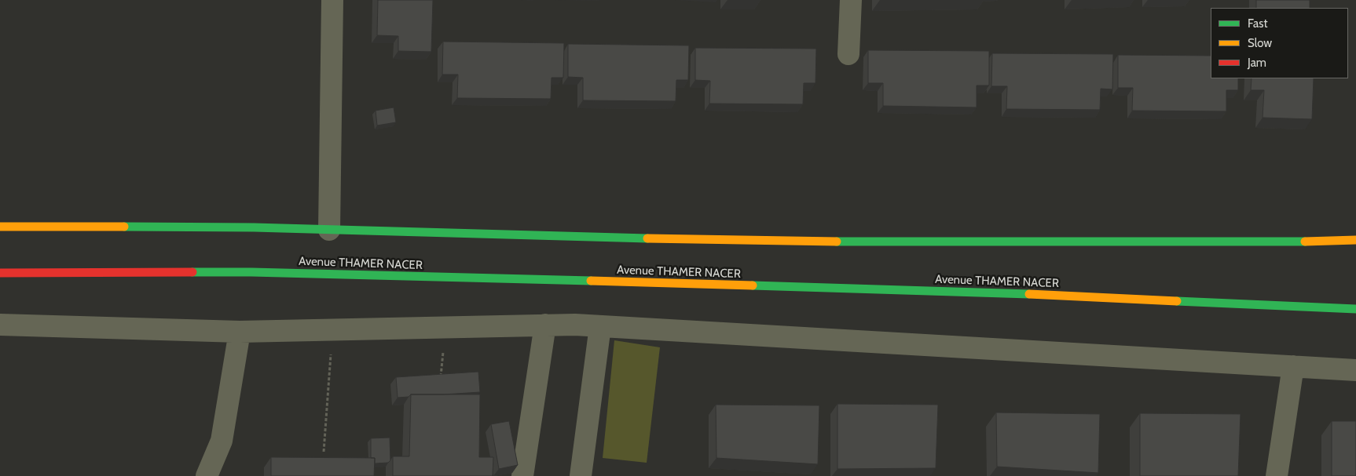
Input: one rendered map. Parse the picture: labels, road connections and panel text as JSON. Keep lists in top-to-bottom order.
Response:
{
  "streets": {
    "highway": ["Avenue THAMER NACER"]
  },
  "legend": ["Fast", "Slow", "Jam"]
}
